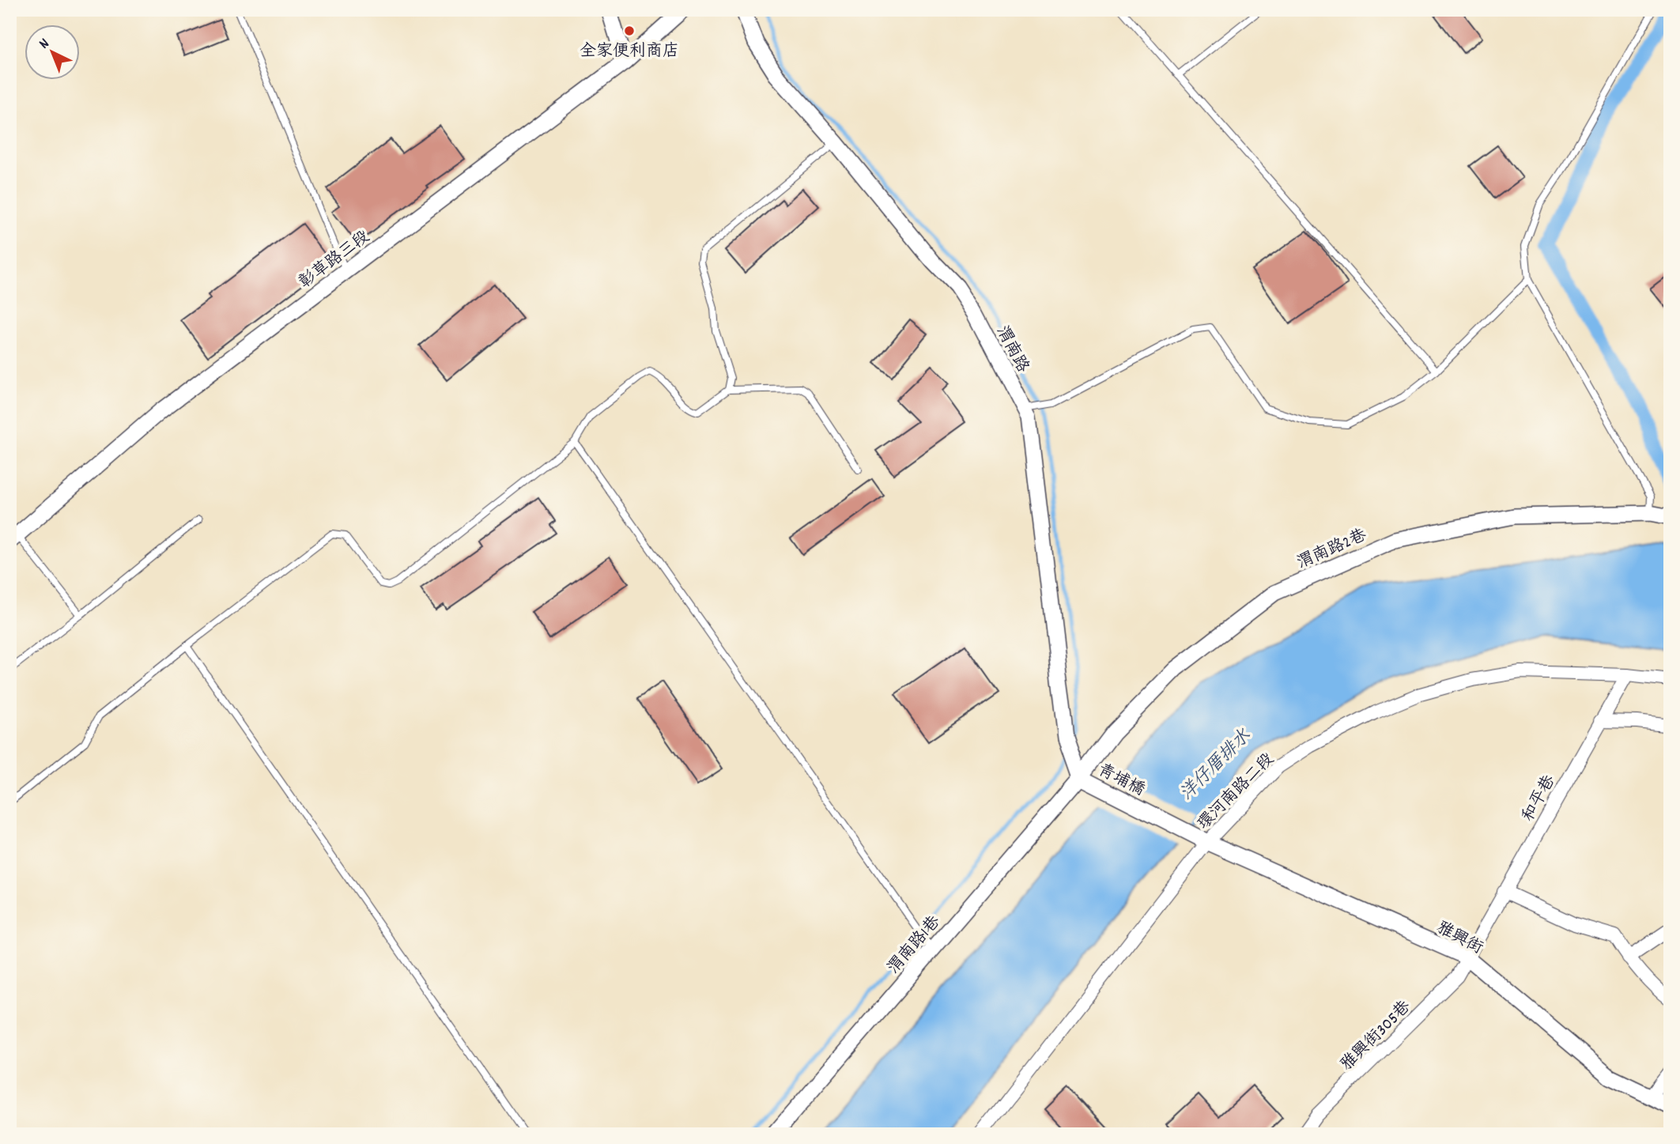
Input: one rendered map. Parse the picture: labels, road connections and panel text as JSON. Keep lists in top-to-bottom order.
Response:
{
  "streets": {
    "street": [
      "彰草路三段",
      "渭南路",
      "渭南路2巷",
      "青埔橋",
      "環河南路二段",
      "和平巷",
      "雅興街",
      "渭南路1巷",
      "雅興街305巷"
    ]
  },
  "crossings": [
    ["渭南路", "渭南路2巷"],
    ["渭南路", "青埔橋"],
    ["渭南路", "渭南路1巷"],
    ["渭南路2巷", "青埔橋"],
    ["渭南路2巷", "渭南路1巷"],
    ["青埔橋", "環河南路二段"],
    ["青埔橋", "雅興街"],
    ["青埔橋", "渭南路1巷"],
    ["環河南路二段", "和平巷"],
    ["環河南路二段", "雅興街"],
    ["和平巷", "雅興街"],
    ["和平巷", "雅興街305巷"],
    ["雅興街", "雅興街305巷"]
  ],
  "water": ["洋仔厝排水"],
  "places": ["全家便利商店"],
  "north": "top left"
}
